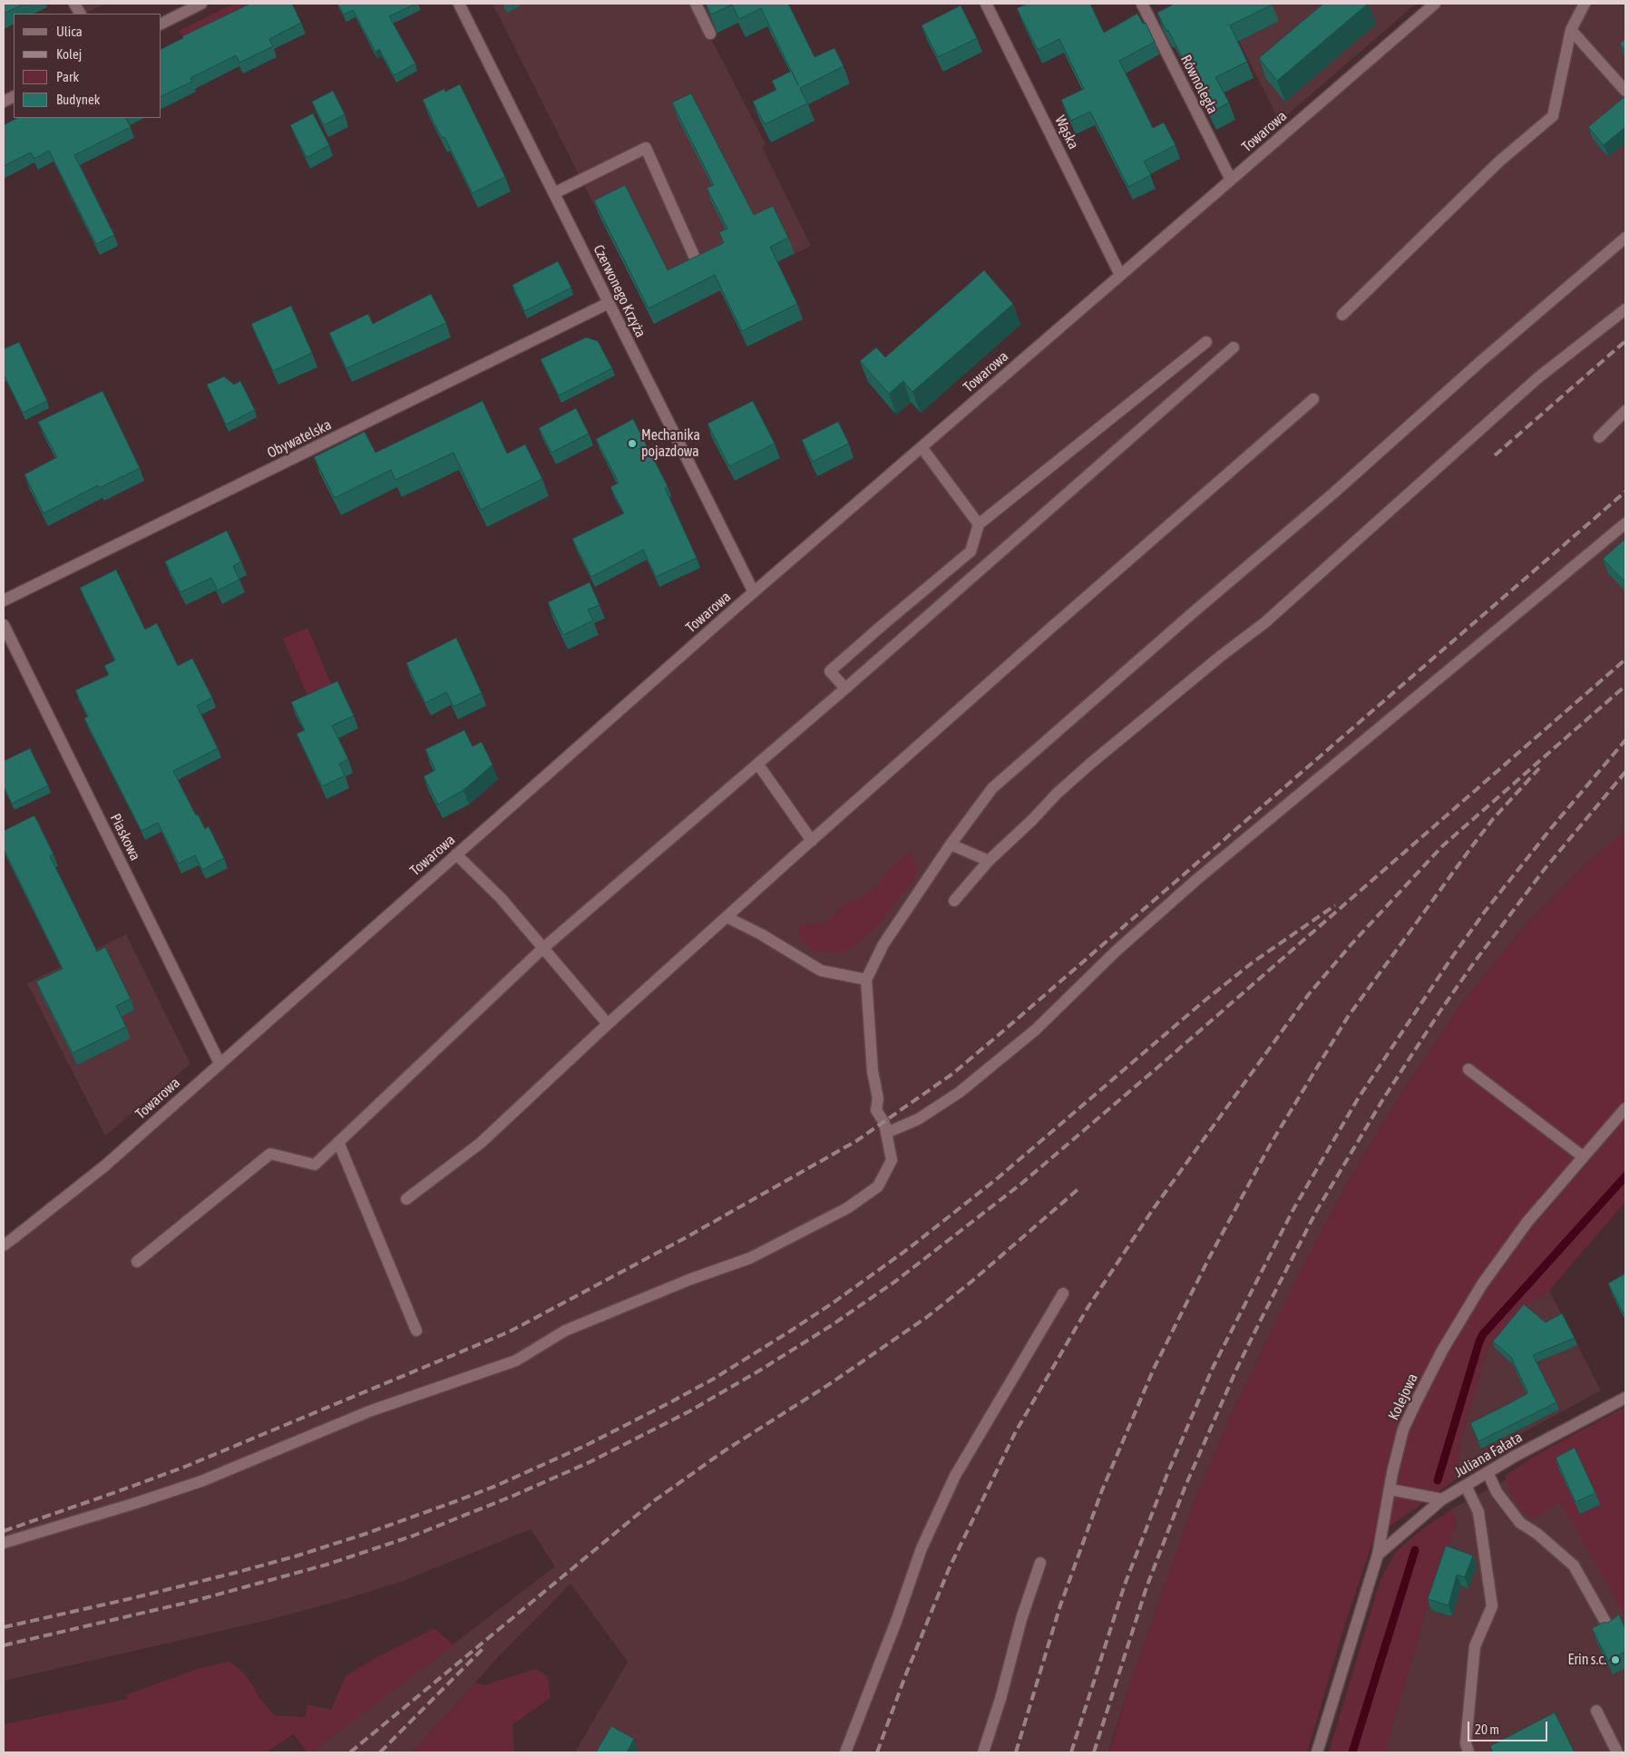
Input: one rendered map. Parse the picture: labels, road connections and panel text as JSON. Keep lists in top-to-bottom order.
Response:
{
  "streets": {
    "street": [
      "Równoległa",
      "Towarowa",
      "Wąska",
      "Czerwonego Krzyża",
      "Obywatelska",
      "Piaskowa",
      "Kolejowa",
      "Juliana Fałata"
    ]
  },
  "crossings": [
    ["Równoległa", "Towarowa"],
    ["Towarowa", "Wąska"],
    ["Towarowa", "Czerwonego Krzyża"],
    ["Towarowa", "Piaskowa"],
    ["Czerwonego Krzyża", "Obywatelska"],
    ["Kolejowa", "Juliana Fałata"]
  ],
  "places": ["Mechanika pojazdowa", "Erin s.c."],
  "legend": [
    "Ulica",
    "Kolej",
    "Park",
    "Budynek"
  ],
  "scale_bar": "20 m"
}
